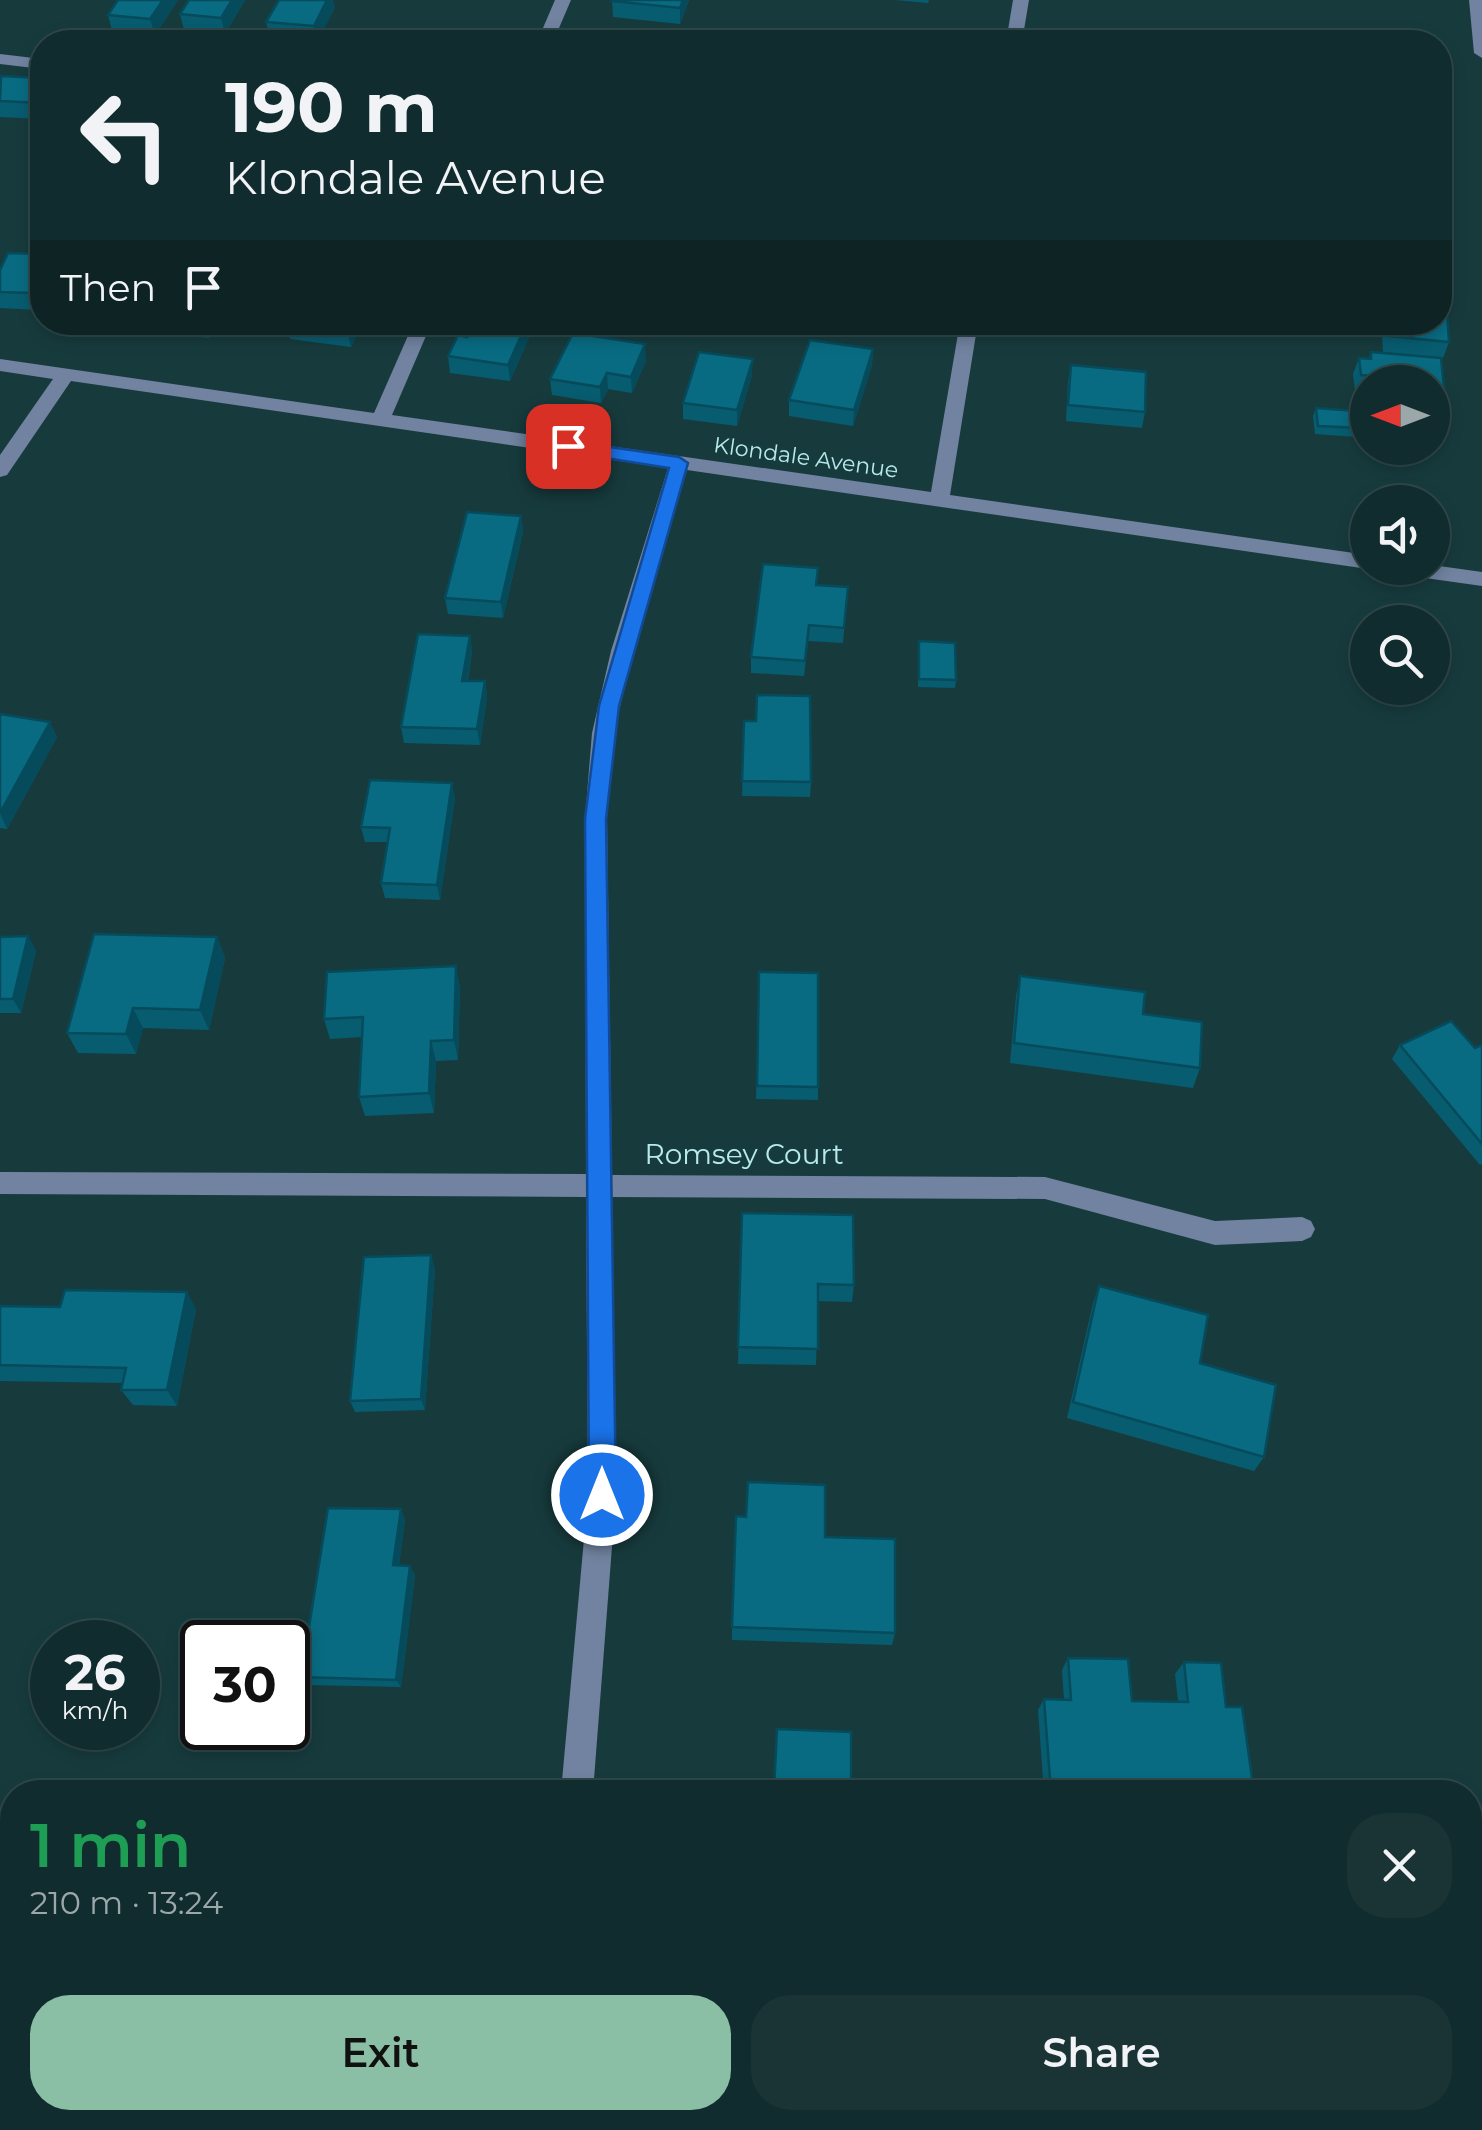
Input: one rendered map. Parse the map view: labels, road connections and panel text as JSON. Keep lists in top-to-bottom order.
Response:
{
  "streets": {
    "street": ["Klondale Avenue", "Romsey Court"]
  },
  "north": "left",
  "page": {
    "turn": ["190 m", "Klondale Avenue"],
    "then": "Then",
    "speed": "26 km/h",
    "limit": "30",
    "heading": ["1 min", "210 m · 13:24"],
    "buttons": ["Exit", "Share"]
  }
}
